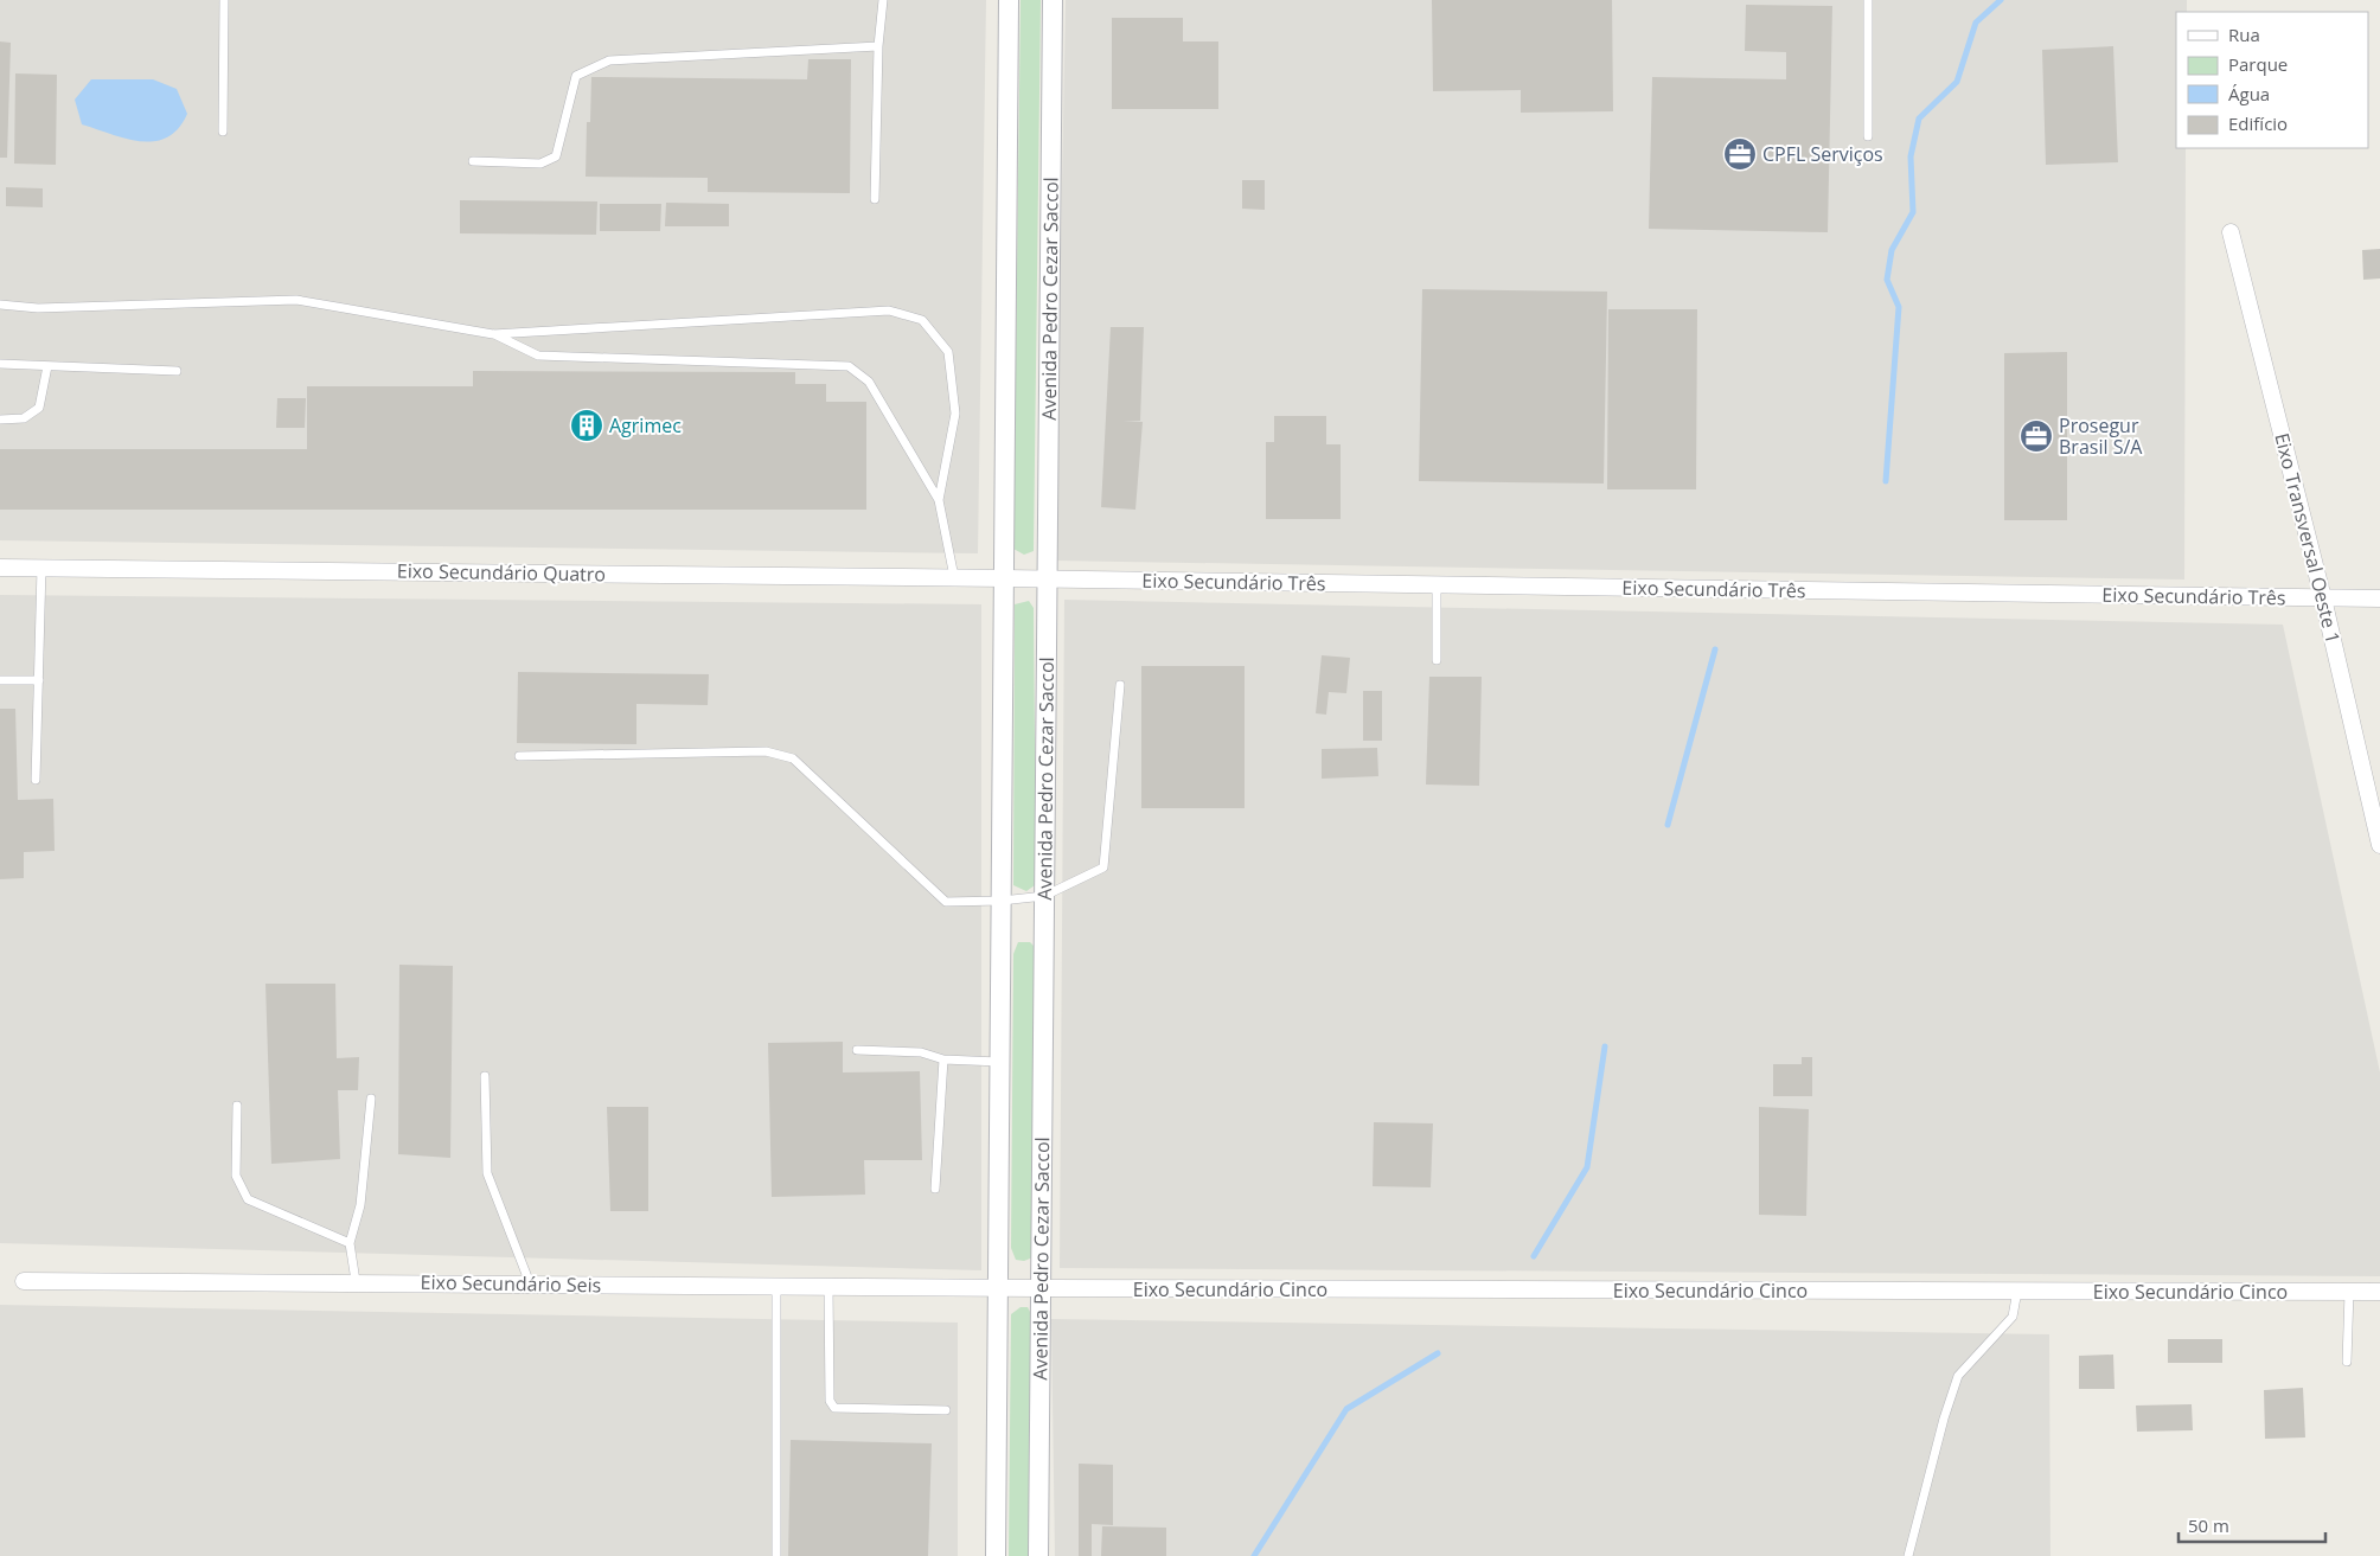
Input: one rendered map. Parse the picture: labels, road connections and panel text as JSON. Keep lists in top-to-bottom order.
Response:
{
  "streets": {
    "street": [
      "Avenida Pedro Cezar Saccol",
      "Eixo Transversal Oeste 1",
      "Eixo Secundário Quatro",
      "Eixo Secundário Três",
      "Eixo Secundário Seis",
      "Eixo Secundário Cinco"
    ]
  },
  "crossings": [
    ["Avenida Pedro Cezar Saccol", "Eixo Secundário Três"],
    ["Avenida Pedro Cezar Saccol", "Eixo Secundário Cinco"],
    ["Eixo Transversal Oeste 1", "Eixo Secundário Três"],
    ["Eixo Secundário Quatro", "Eixo Secundário Três"],
    ["Eixo Secundário Seis", "Eixo Secundário Cinco"]
  ],
  "places": {
    "office": ["CPFL Serviços", "Prosegur Brasil S/A"],
    "building": ["Agrimec"]
  },
  "legend": [
    "Rua",
    "Parque",
    "Água",
    "Edifício"
  ],
  "scale_bar": "50 m"
}
